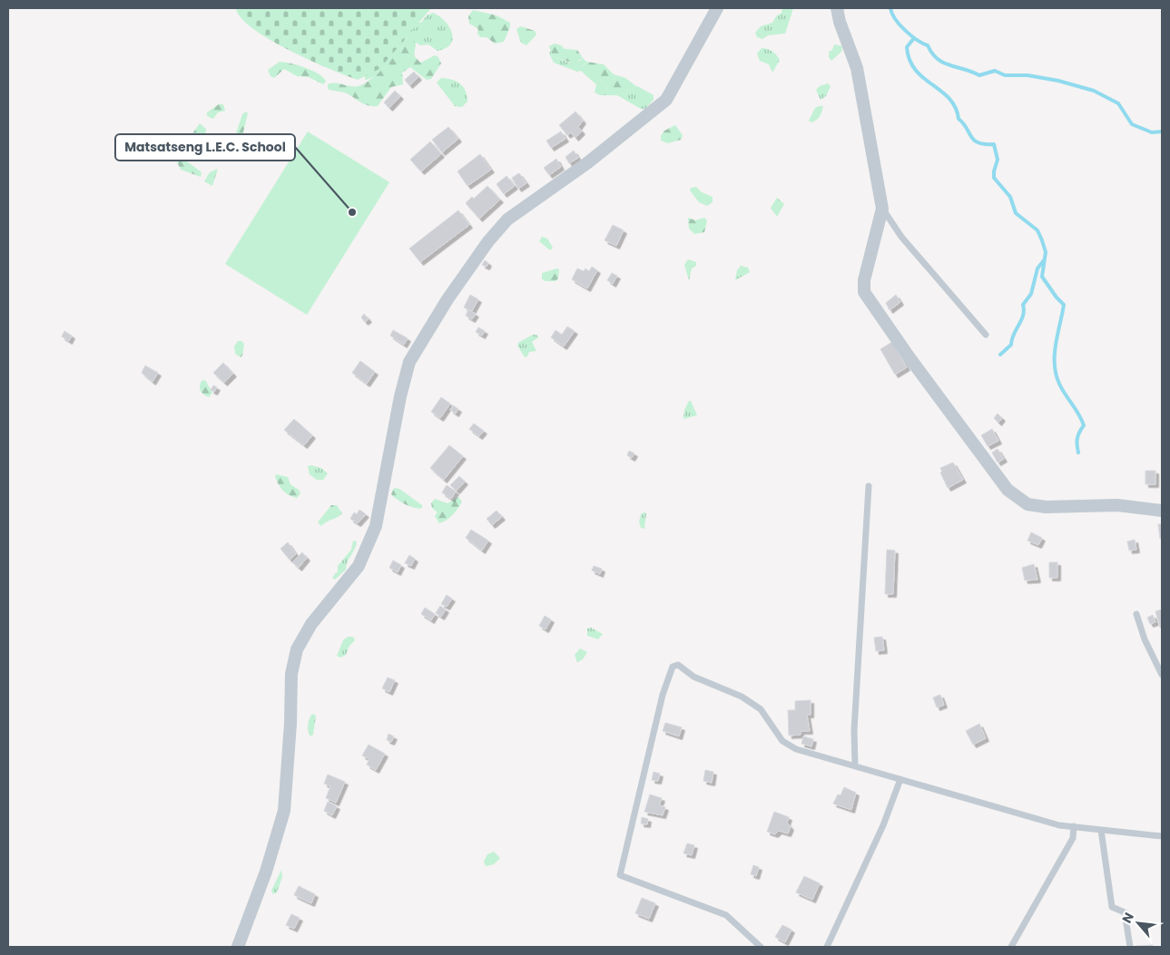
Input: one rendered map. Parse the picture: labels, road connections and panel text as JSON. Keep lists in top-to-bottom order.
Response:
{
  "places": ["Matsatseng L.E.C. School"],
  "north": "top left"
}
